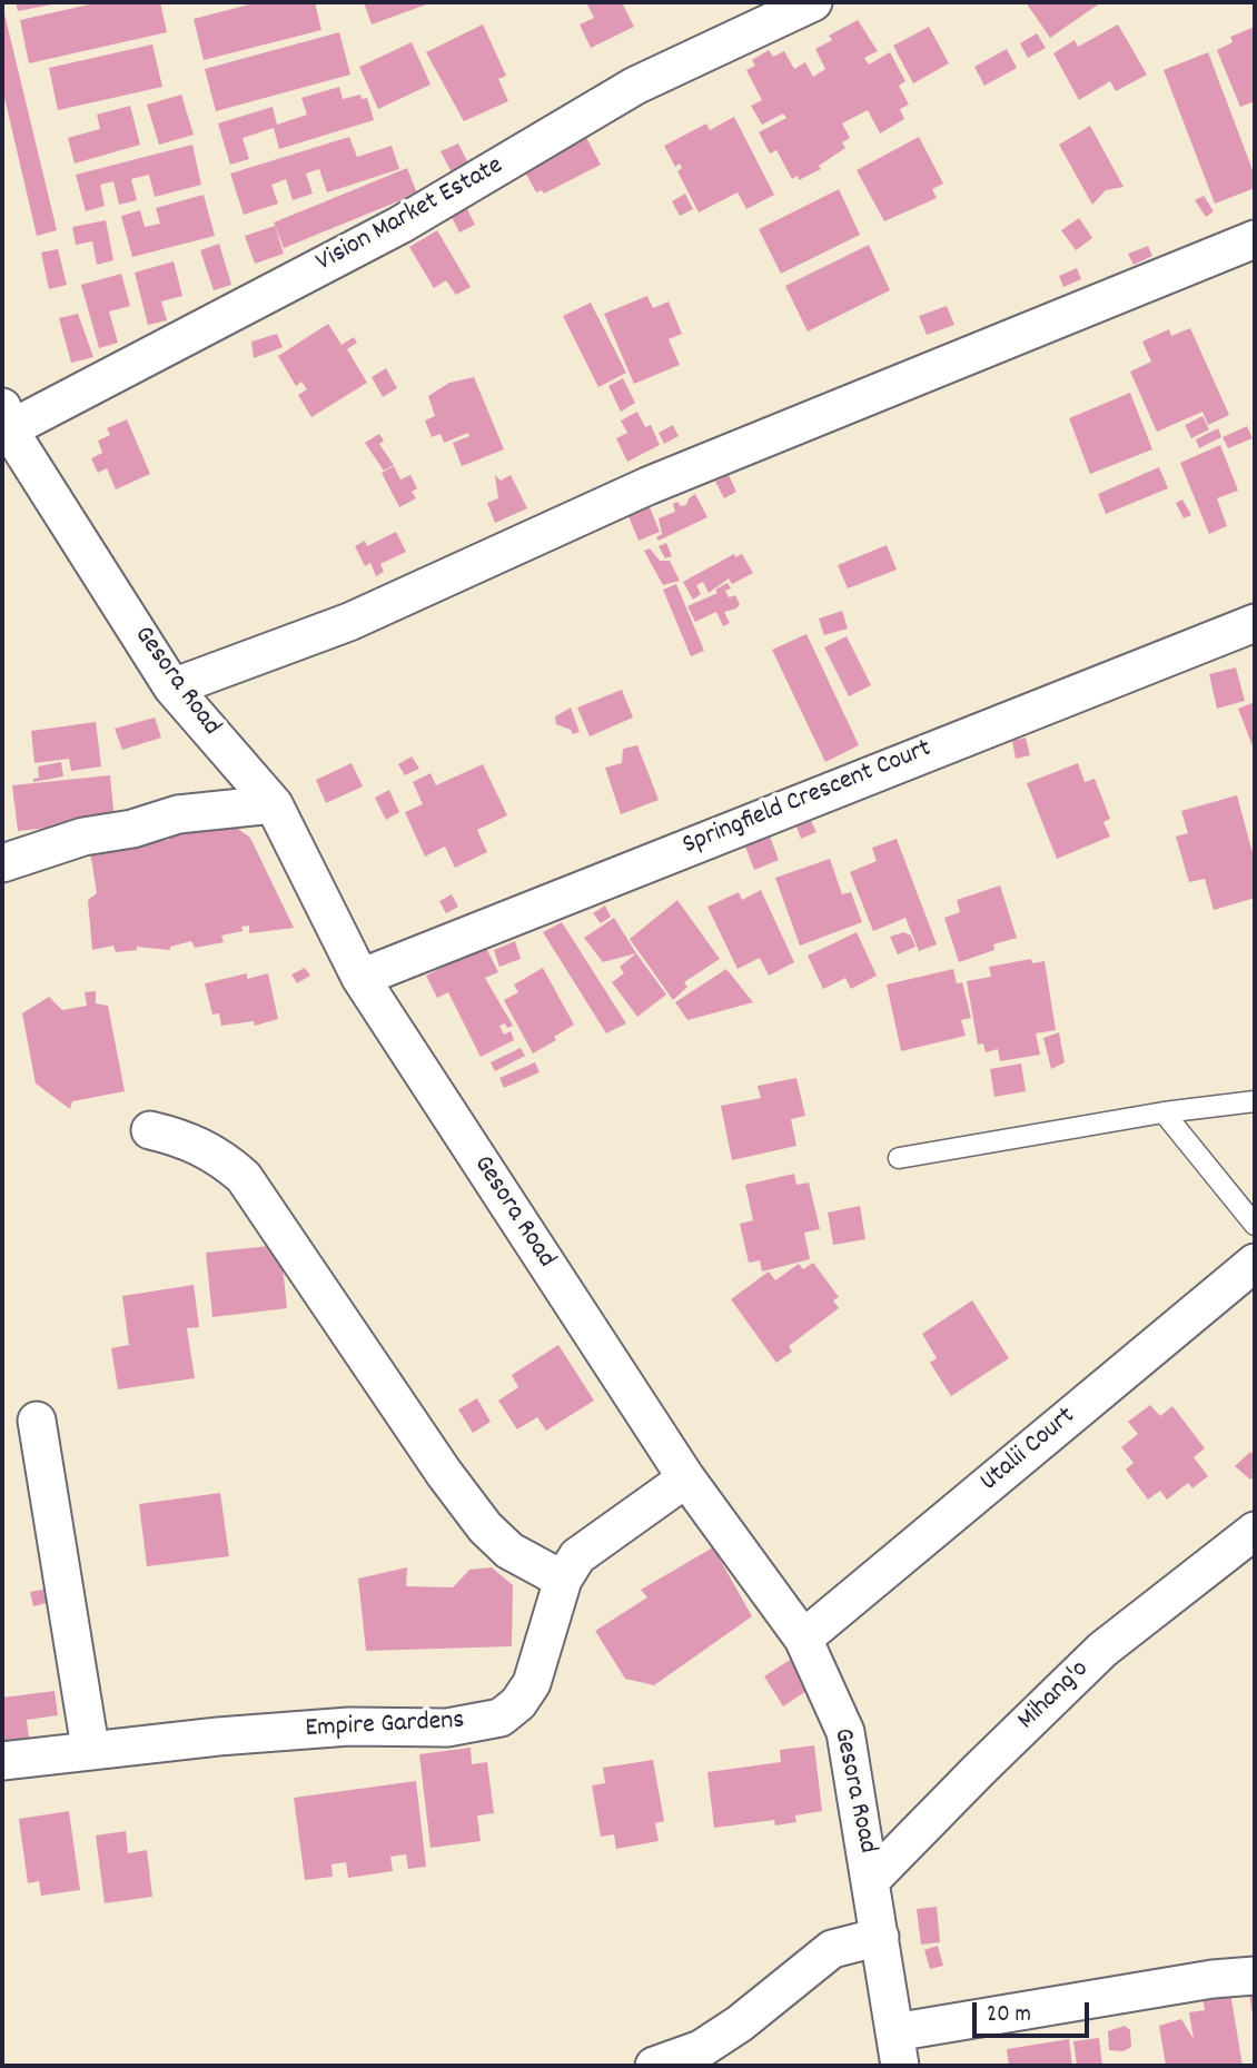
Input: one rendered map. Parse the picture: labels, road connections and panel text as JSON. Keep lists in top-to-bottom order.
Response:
{
  "streets": {
    "street": [
      "Vision Market Estate",
      "Gesora Road",
      "Springfield Crescent Court",
      "Utalii Court",
      "Mihang'o",
      "Empire Gardens"
    ]
  },
  "crossings": [
    ["Vision Market Estate", "Gesora Road"],
    ["Gesora Road", "Springfield Crescent Court"],
    ["Gesora Road", "Utalii Court"],
    ["Gesora Road", "Mihang'o"],
    ["Gesora Road", "Empire Gardens"]
  ],
  "scale_bar": "20 m"
}
